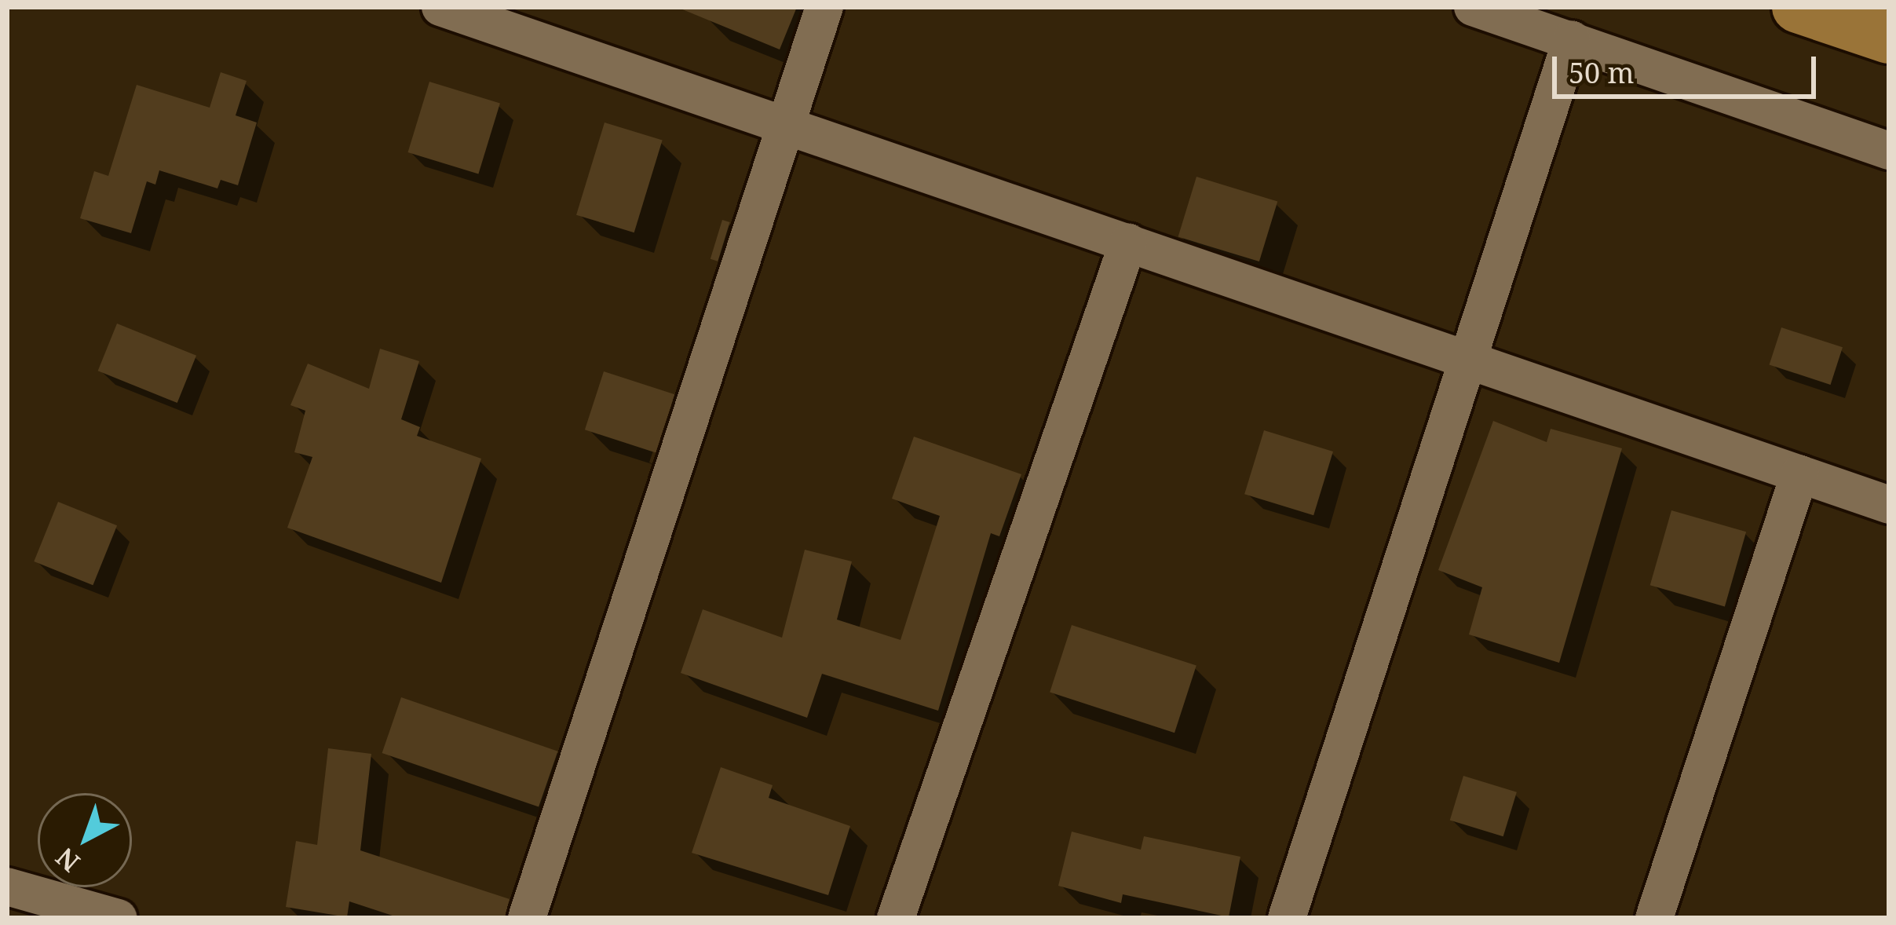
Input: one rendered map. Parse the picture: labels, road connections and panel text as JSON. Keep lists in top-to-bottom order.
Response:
{
  "scale_bar": "50 m",
  "north": "bottom left"
}
